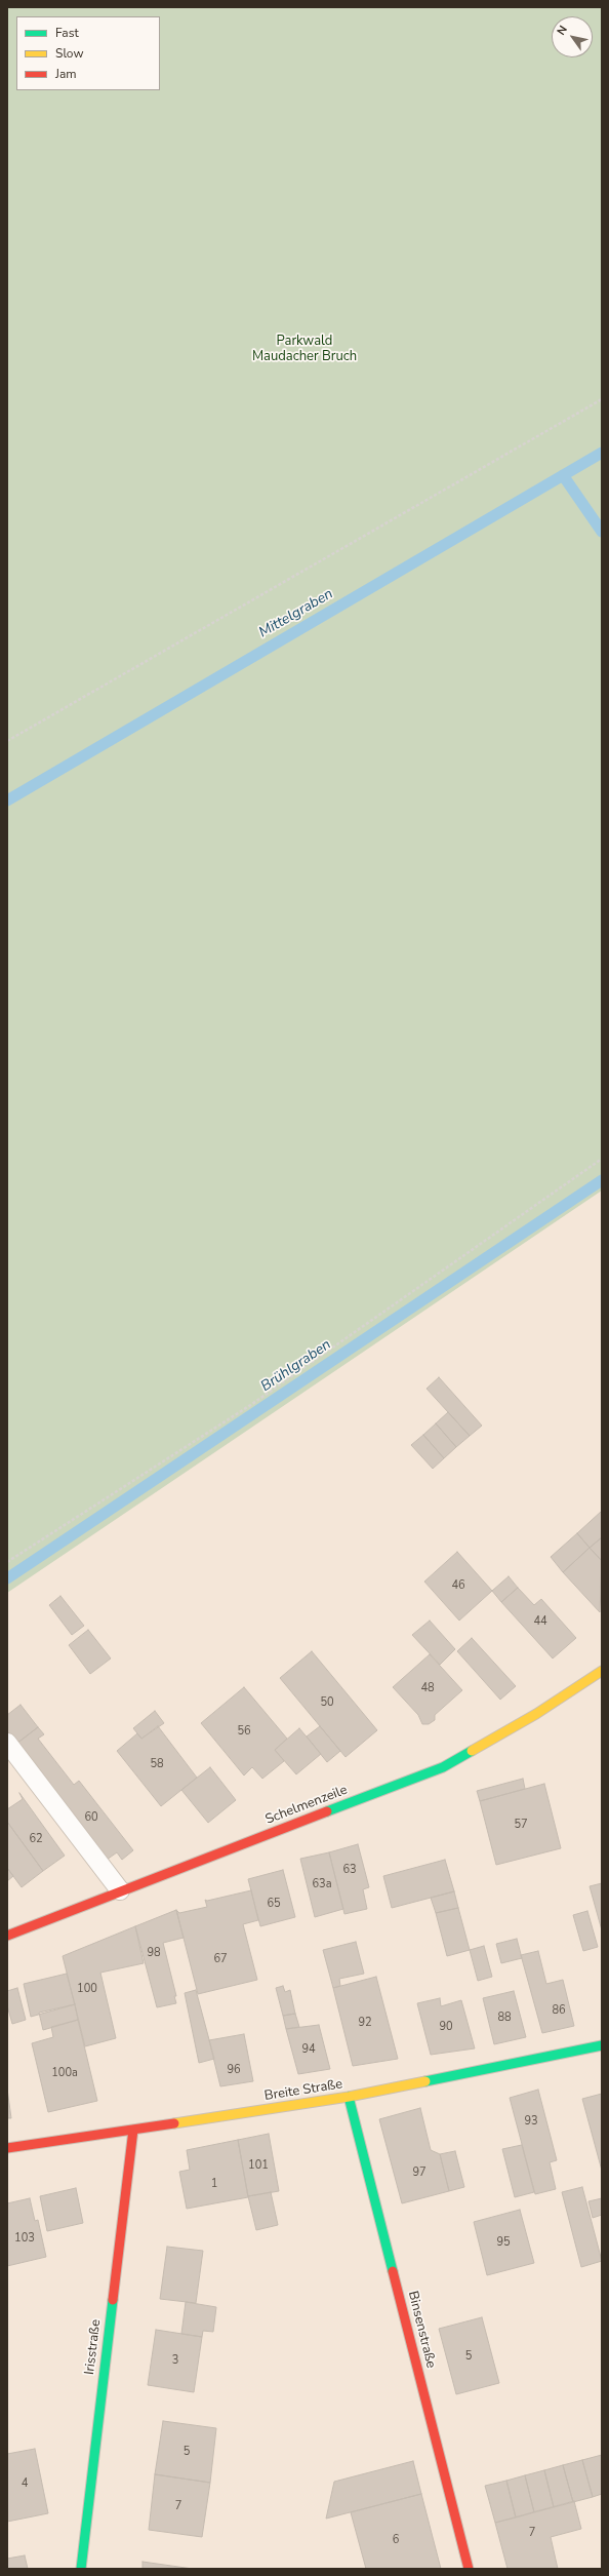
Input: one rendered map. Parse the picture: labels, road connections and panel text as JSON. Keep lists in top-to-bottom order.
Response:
{
  "streets": {
    "street": [
      "Schelmenzeile",
      "Breite Straße",
      "Binsenstraße",
      "Irisstraße"
    ]
  },
  "crossings": [
    ["Breite Straße", "Binsenstraße"],
    ["Breite Straße", "Irisstraße"]
  ],
  "water": ["Mittelgraben", "Brühlgraben"],
  "parks": ["Parkwald Maudacher Bruch"],
  "house_numbers": [
    "46",
    "44",
    "48",
    "50",
    "56",
    "58",
    "60",
    "57",
    "62",
    "63",
    "63a",
    "65",
    "98",
    "67",
    "100",
    "86",
    "88",
    "92",
    "90",
    "94",
    "96",
    "100a",
    "93",
    "101",
    "97",
    "1",
    "103",
    "95",
    "5",
    "3",
    "5",
    "4",
    "7",
    "7",
    "6"
  ],
  "legend": ["Fast", "Slow", "Jam"],
  "north": "top left"
}
